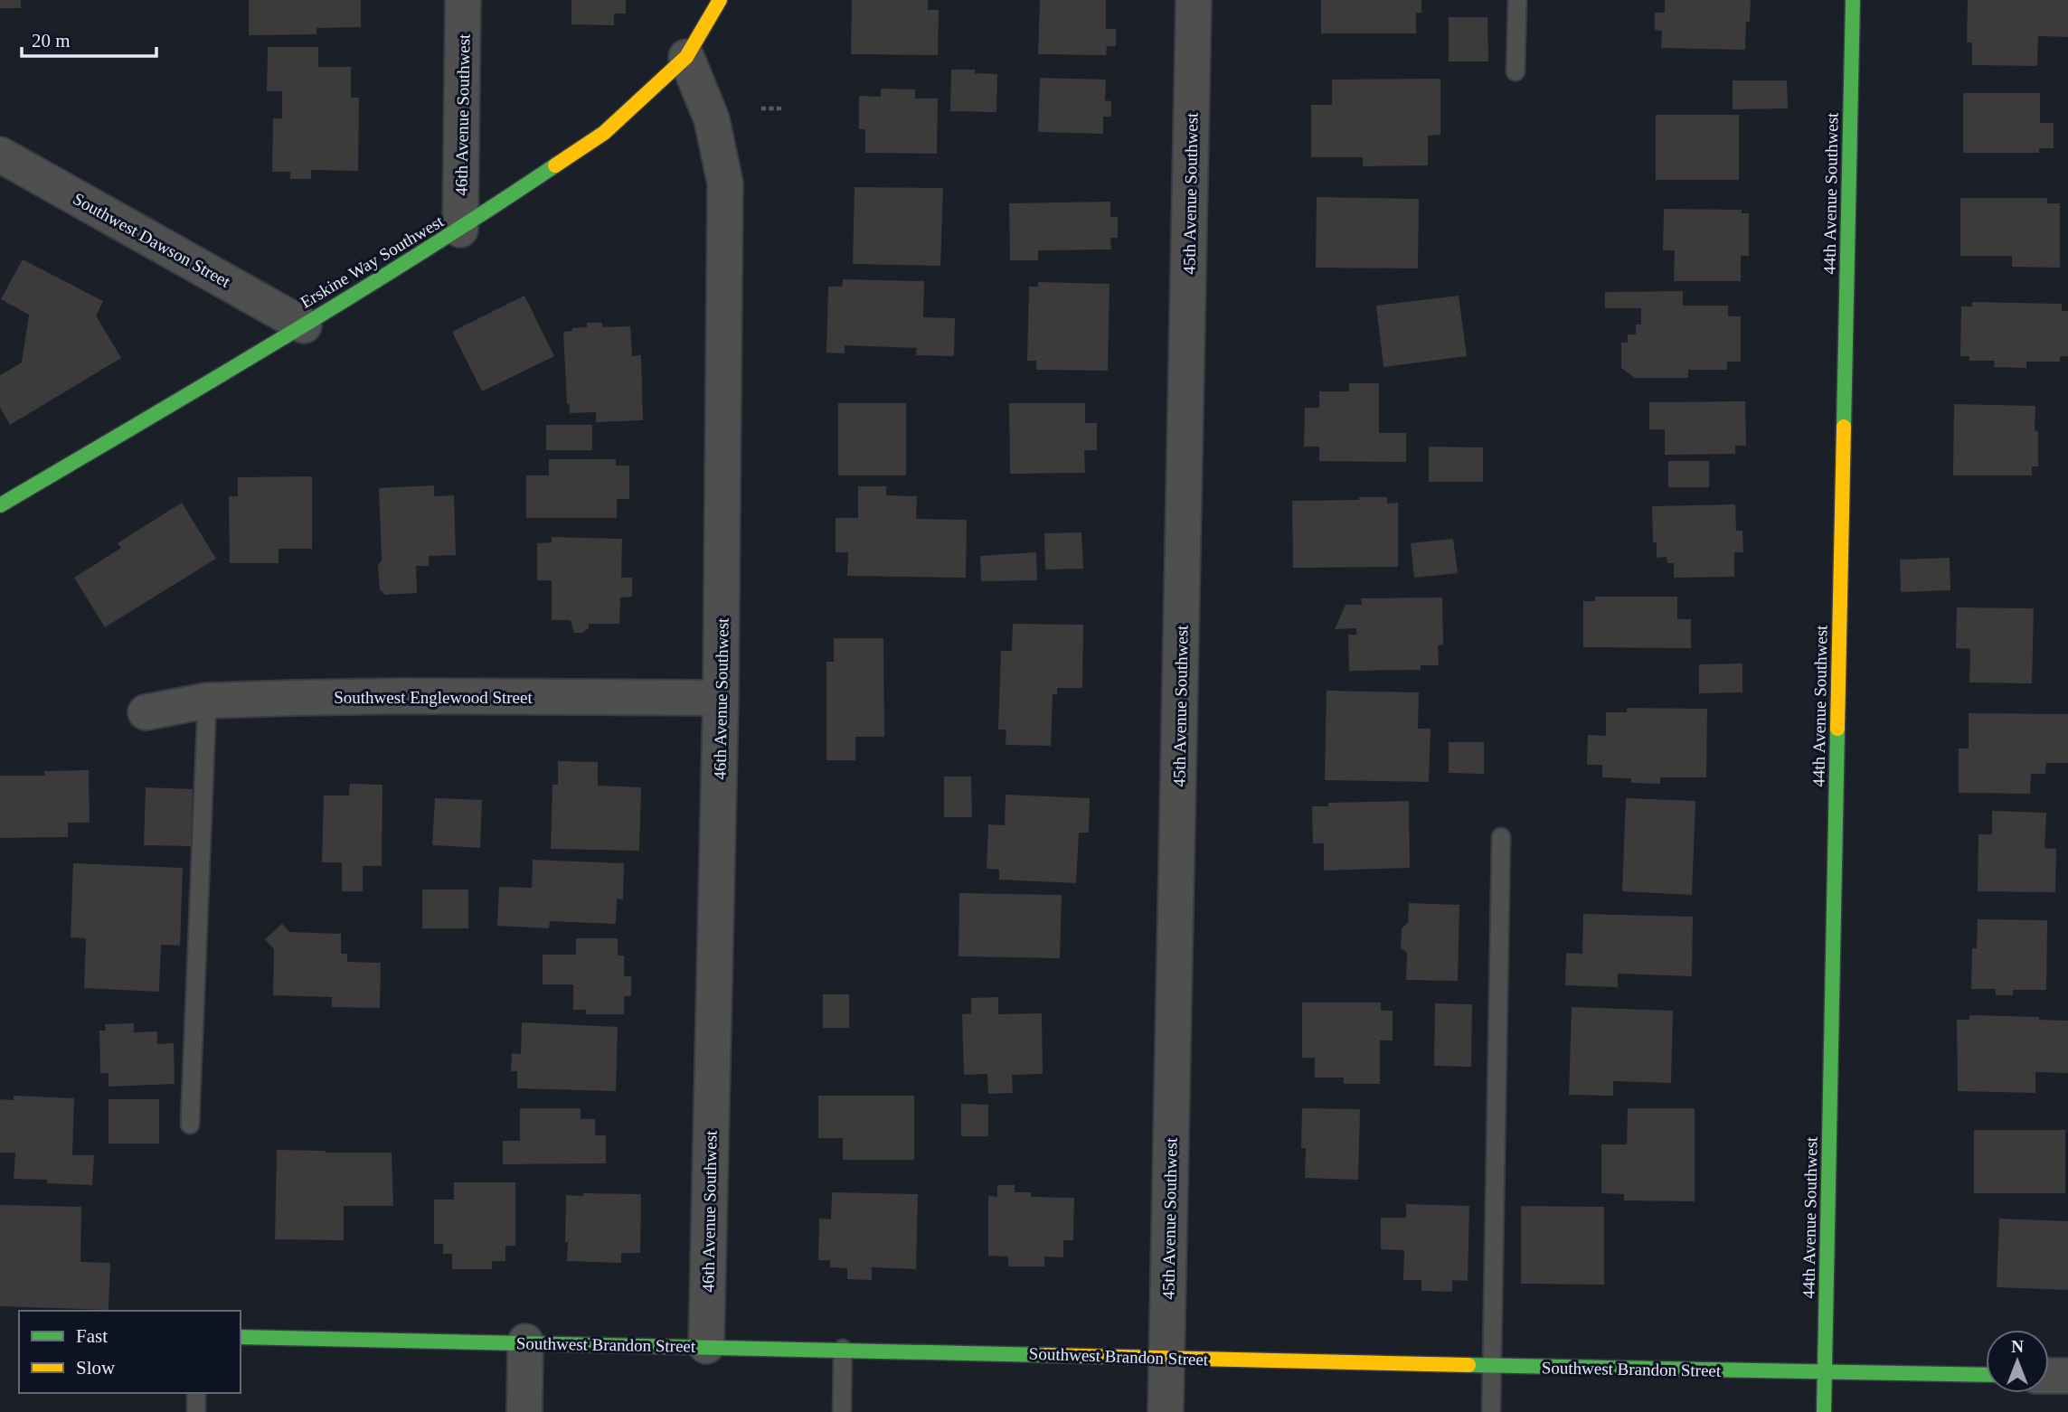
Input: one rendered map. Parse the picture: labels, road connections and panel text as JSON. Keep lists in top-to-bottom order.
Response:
{
  "streets": {
    "street": [
      "46th Avenue Southwest",
      "45th Avenue Southwest",
      "44th Avenue Southwest",
      "Southwest Dawson Street",
      "Erskine Way Southwest",
      "Southwest Englewood Street",
      "Southwest Brandon Street"
    ]
  },
  "crossings": [
    ["46th Avenue Southwest", "Erskine Way Southwest"],
    ["46th Avenue Southwest", "Southwest Englewood Street"],
    ["46th Avenue Southwest", "Southwest Brandon Street"],
    ["45th Avenue Southwest", "Southwest Brandon Street"],
    ["44th Avenue Southwest", "Southwest Brandon Street"],
    ["Southwest Dawson Street", "Erskine Way Southwest"]
  ],
  "legend": ["Fast", "Slow"],
  "scale_bar": "20 m",
  "north": "top"
}
